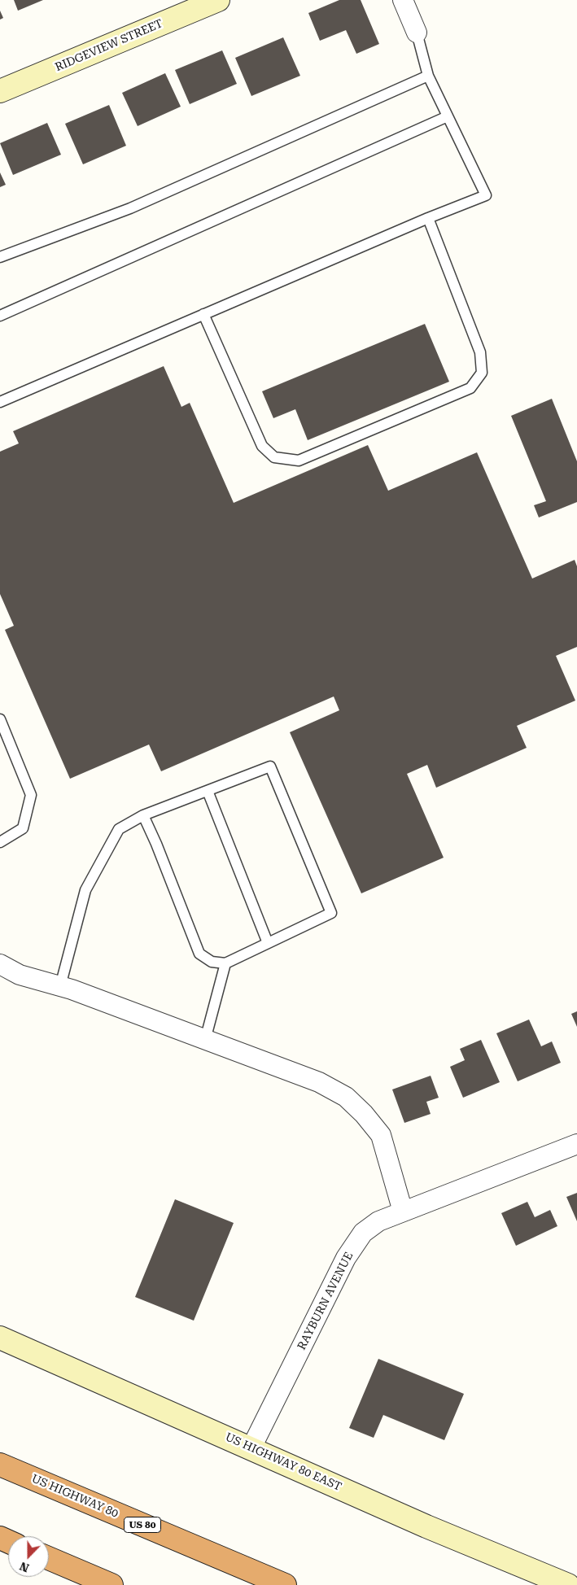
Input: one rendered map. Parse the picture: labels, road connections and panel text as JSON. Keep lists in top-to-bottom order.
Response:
{
  "streets": {
    "highway": ["US HIGHWAY 80", "US 80"],
    "main road": ["RIDGEVIEW STREET", "US HIGHWAY 80 EAST"],
    "street": ["RAYBURN AVENUE"]
  },
  "crossings": [
    ["RAYBURN AVENUE", "US HIGHWAY 80 EAST"]
  ],
  "north": "bottom"
}
